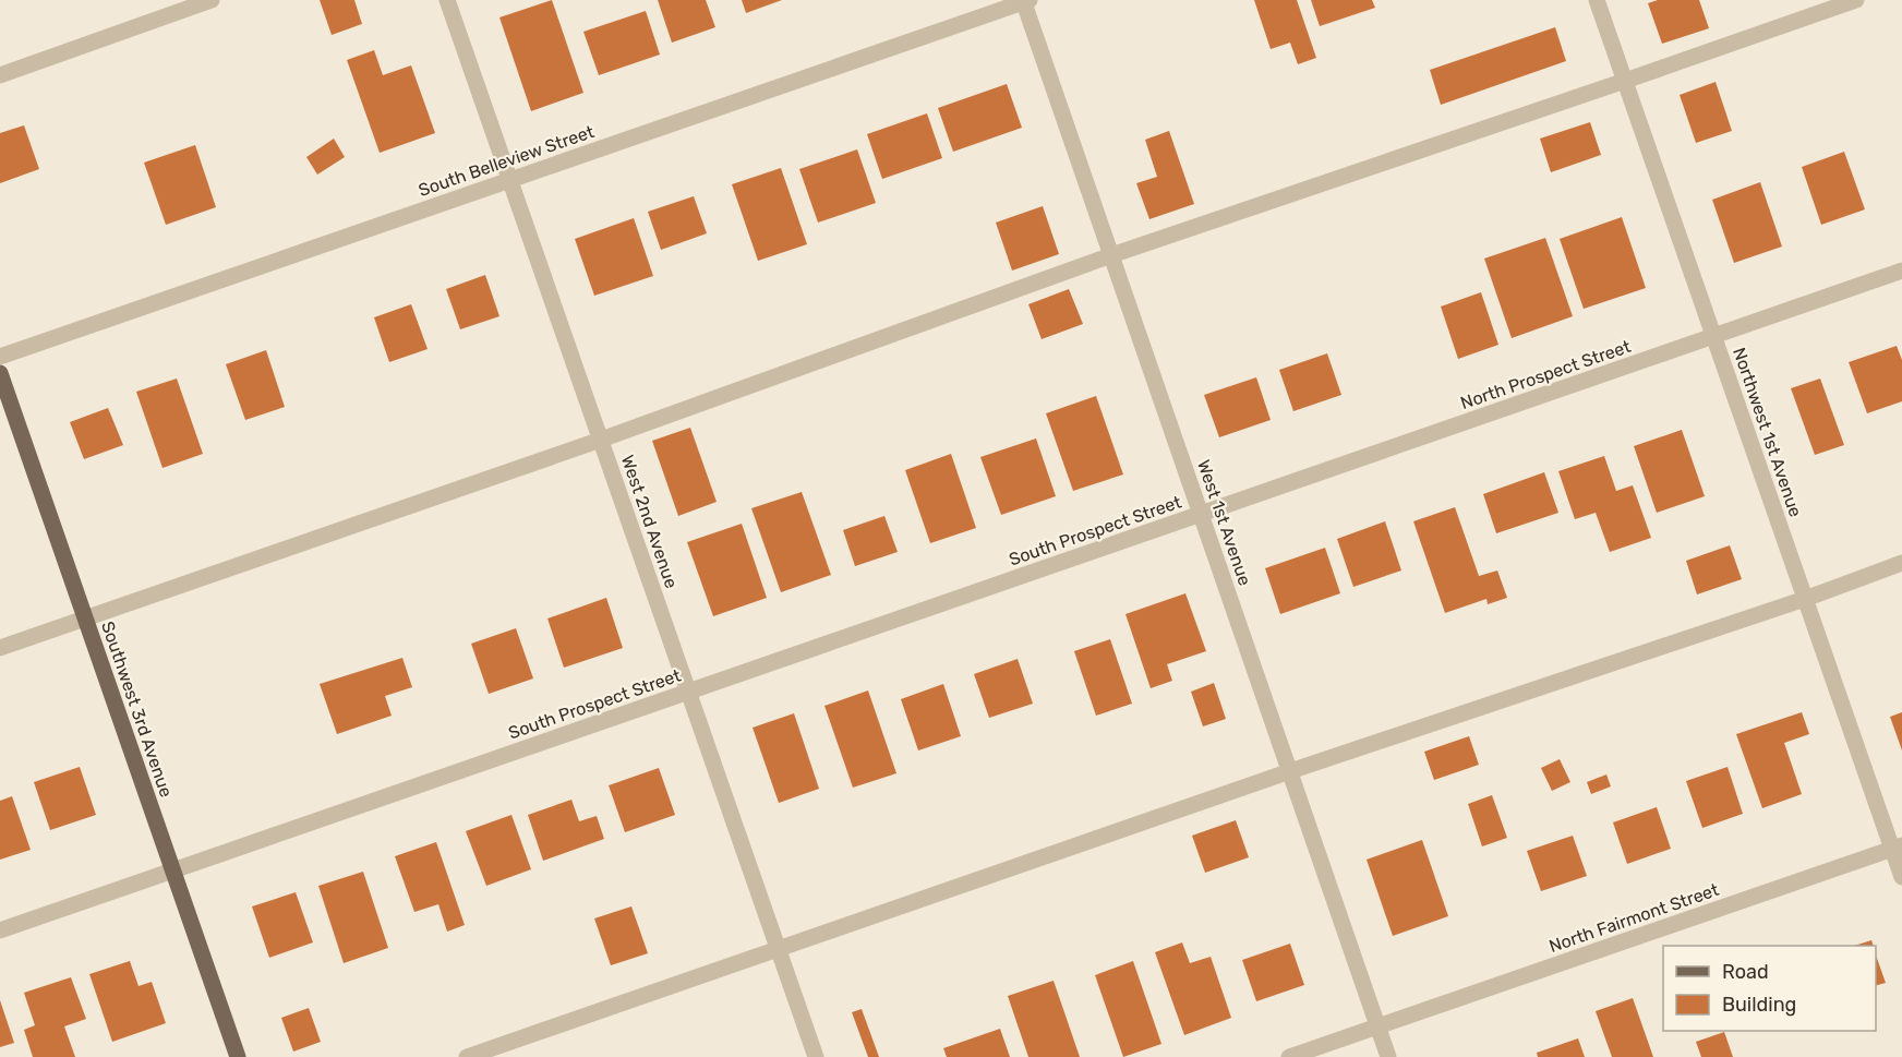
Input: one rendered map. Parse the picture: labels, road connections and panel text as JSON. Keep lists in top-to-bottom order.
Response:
{
  "streets": {
    "main road": ["Southwest 3rd Avenue"],
    "street": [
      "South Belleview Street",
      "North Prospect Street",
      "Northwest 1st Avenue",
      "West 2nd Avenue",
      "West 1st Avenue",
      "South Prospect Street",
      "North Fairmont Street"
    ]
  },
  "crossings": [
    ["South Belleview Street", "West 2nd Avenue"],
    ["South Belleview Street", "West 1st Avenue"],
    ["North Prospect Street", "Northwest 1st Avenue"],
    ["North Prospect Street", "West 1st Avenue"],
    ["North Prospect Street", "South Prospect Street"],
    ["Northwest 1st Avenue", "North Fairmont Street"],
    ["West 2nd Avenue", "South Prospect Street"],
    ["West 1st Avenue", "South Prospect Street"],
    ["West 1st Avenue", "North Fairmont Street"],
    ["South Prospect Street", "Southwest 3rd Avenue"]
  ],
  "legend": ["Road", "Building"]
}
